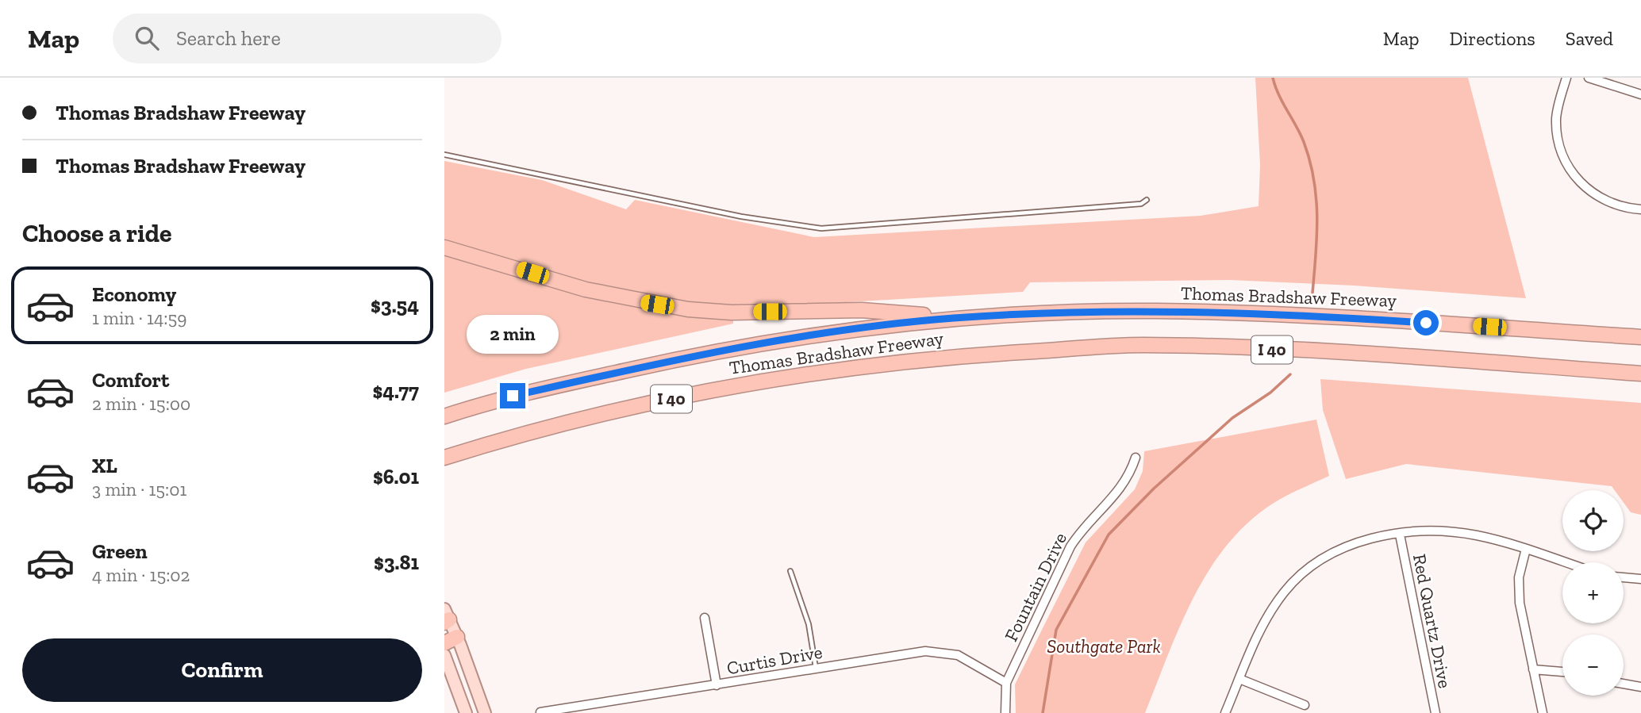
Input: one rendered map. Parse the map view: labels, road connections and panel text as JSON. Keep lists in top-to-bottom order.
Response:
{
  "streets": {
    "highway": ["Thomas Bradshaw Freeway", "I 40"],
    "street": ["Fountain Drive", "Red Quartz Drive", "Curtis Drive"]
  },
  "crossings": [
    ["Fountain Drive", "Curtis Drive"]
  ],
  "parks": ["Southgate Park"],
  "page": {
    "header": "Map",
    "search": "Search here",
    "nav": ["Map", "Directions", "Saved"],
    "banner": ["Thomas Bradshaw Freeway", "Thomas Bradshaw Freeway"],
    "heading": "Choose a ride",
    "list": [
      {
        "name": "Economy",
        "note": "1 min · 14:59",
        "value": "$3.54"
      },
      {
        "name": "Comfort",
        "note": "2 min · 15:00",
        "value": "$4.77"
      },
      {
        "name": "XL",
        "note": "3 min · 15:01",
        "value": "$6.01"
      },
      {
        "name": "Green",
        "note": "4 min · 15:02",
        "value": "$3.81"
      }
    ],
    "bubble": "2 min",
    "map_buttons": ["+", "−"],
    "buttons": "Confirm"
  }
}
